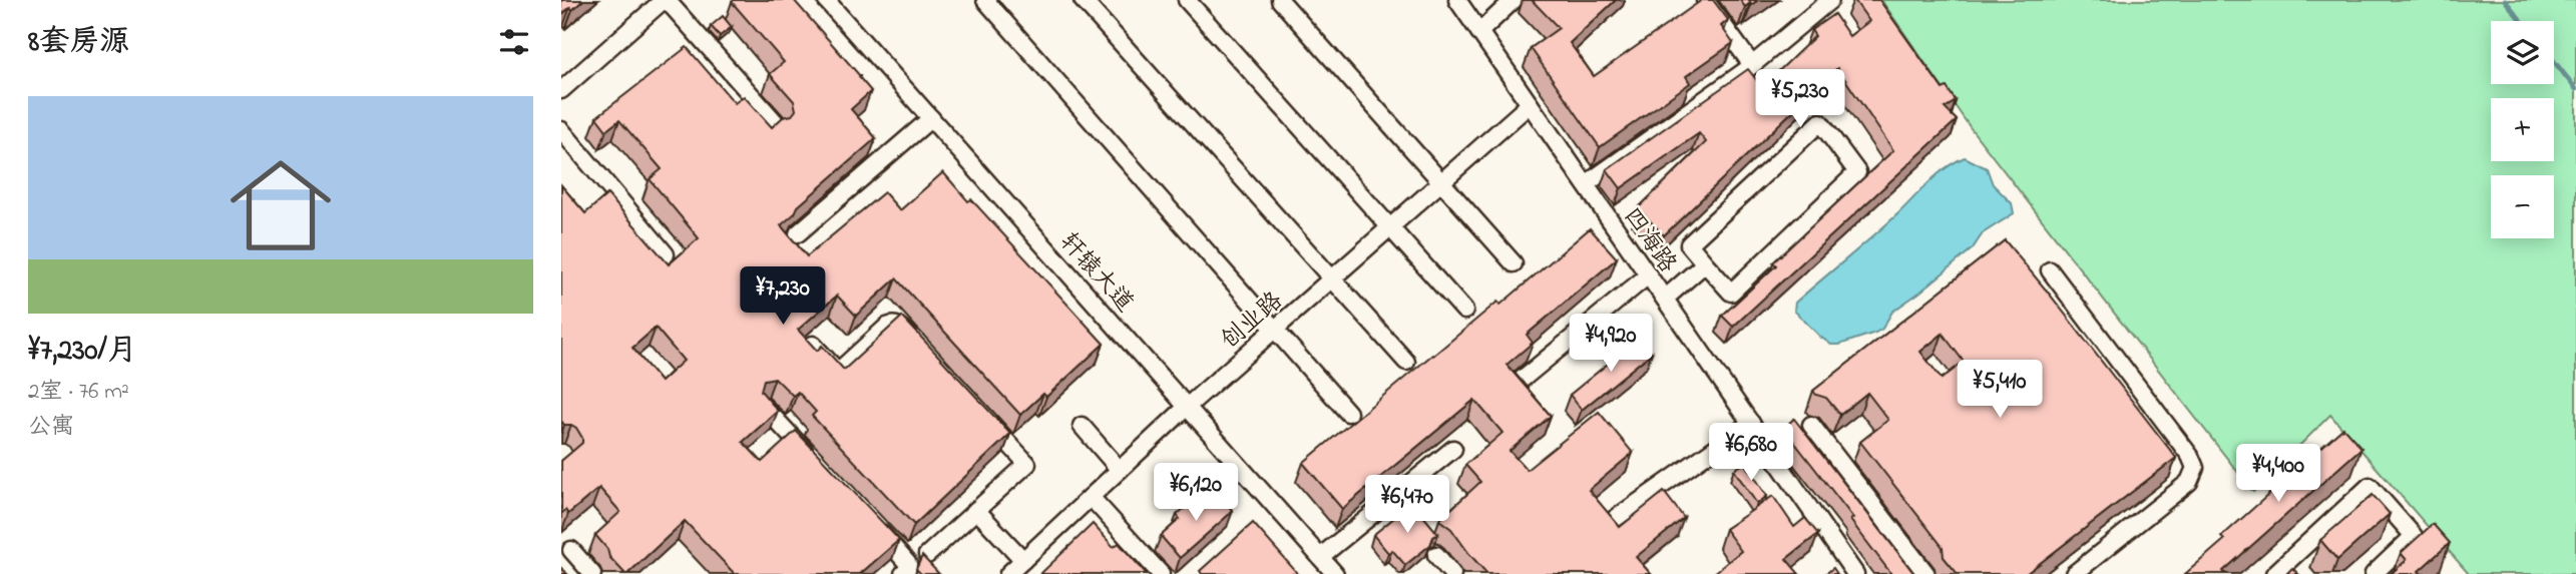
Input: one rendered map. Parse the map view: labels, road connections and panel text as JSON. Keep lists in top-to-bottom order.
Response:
{
  "streets": {
    "street": ["四海路", "轩辕大道", "创业路"]
  },
  "crossings": [
    ["四海路", "创业路"],
    ["轩辕大道", "创业路"]
  ],
  "page": {
    "heading": "8套房源",
    "map_buttons": ["+", "−"],
    "price": [
      "¥5,230",
      "¥7,230",
      "¥4,920",
      "¥5,410",
      "¥6,680",
      "¥4,400",
      "¥6,120",
      "¥6,470"
    ],
    "list": [
      {
        "name": "¥7,230/月",
        "note": "2室 · 76 m² · 公寓"
      }
    ]
  }
}
